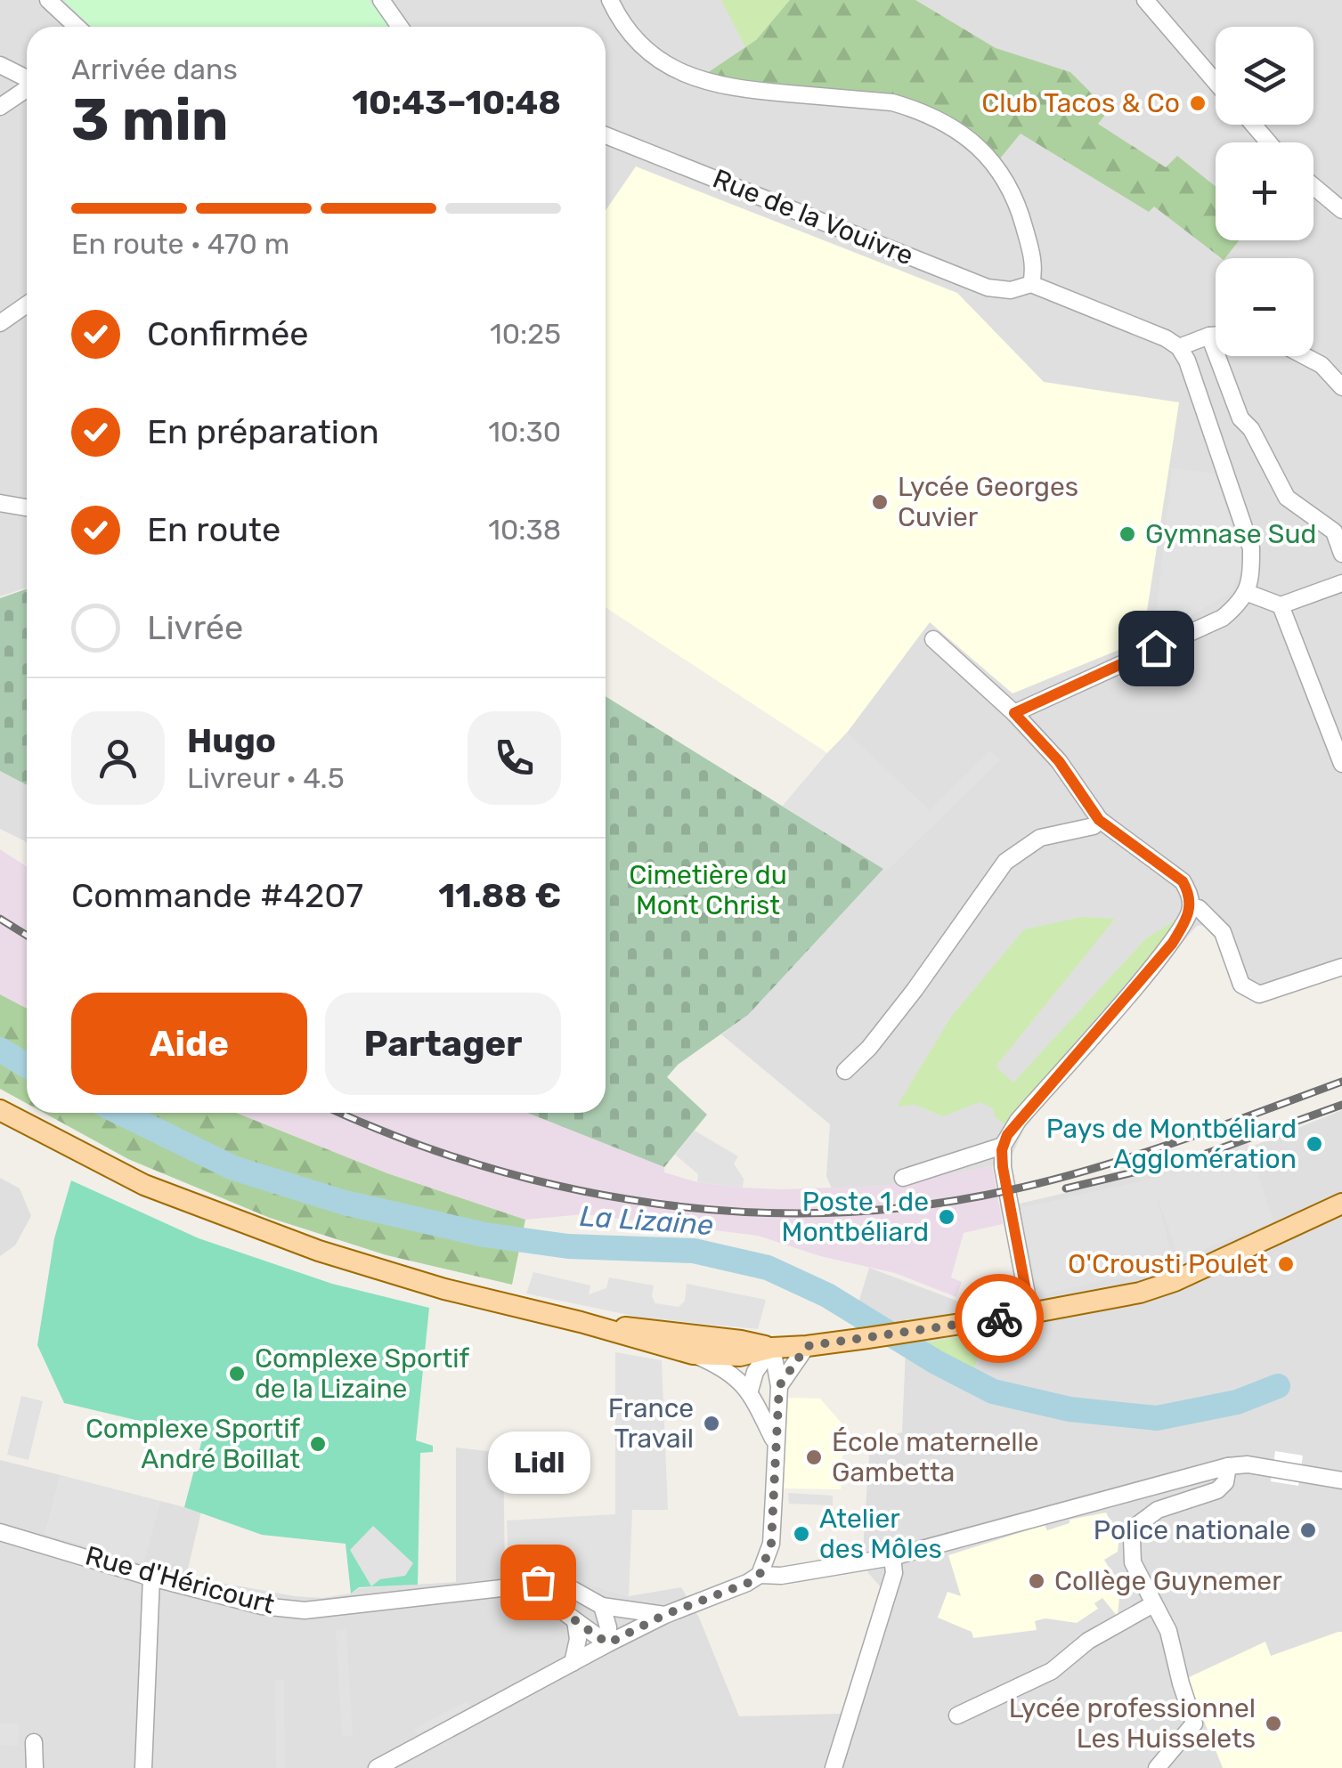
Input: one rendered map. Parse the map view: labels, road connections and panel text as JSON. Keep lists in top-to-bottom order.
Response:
{
  "streets": {
    "street": ["Rue de la Vouivre", "Rue d'Héricourt"]
  },
  "water": ["La Lizaine"],
  "parks": ["Cimetière du Mont Christ"],
  "places": [
    "Club Tacos & Co",
    "Lycée Georges Cuvier",
    "Gymnase Sud",
    "Pays de Montbéliard Agglomération",
    "Poste 1 de Montbéliard",
    "O'Crousti Poulet",
    "Complexe Sportif de la Lizaine",
    "France Travail",
    "Complexe Sportif André Boillat",
    "École maternelle Gambetta",
    "Police nationale",
    "Atelier des Môles",
    "Collège Guynemer",
    "Lidl",
    "Lycée professionnel Les Huisselets"
  ],
  "page": {
    "map_buttons": ["+", "−"],
    "heading": ["3 min", "Arrivée dans", "10:43–10:48"],
    "panel": [
      "Hugo",
      "Livreur · 4.5",
      "Commande #4207",
      "11.88 €"
    ],
    "bar": "En route · 470 m",
    "list": [
      ["Confirmée", "10:25"],
      ["En préparation", "10:30"],
      ["En route", "10:38"],
      "Livrée"
    ],
    "buttons": ["Aide", "Partager"],
    "bubble": "Lidl"
  }
}
